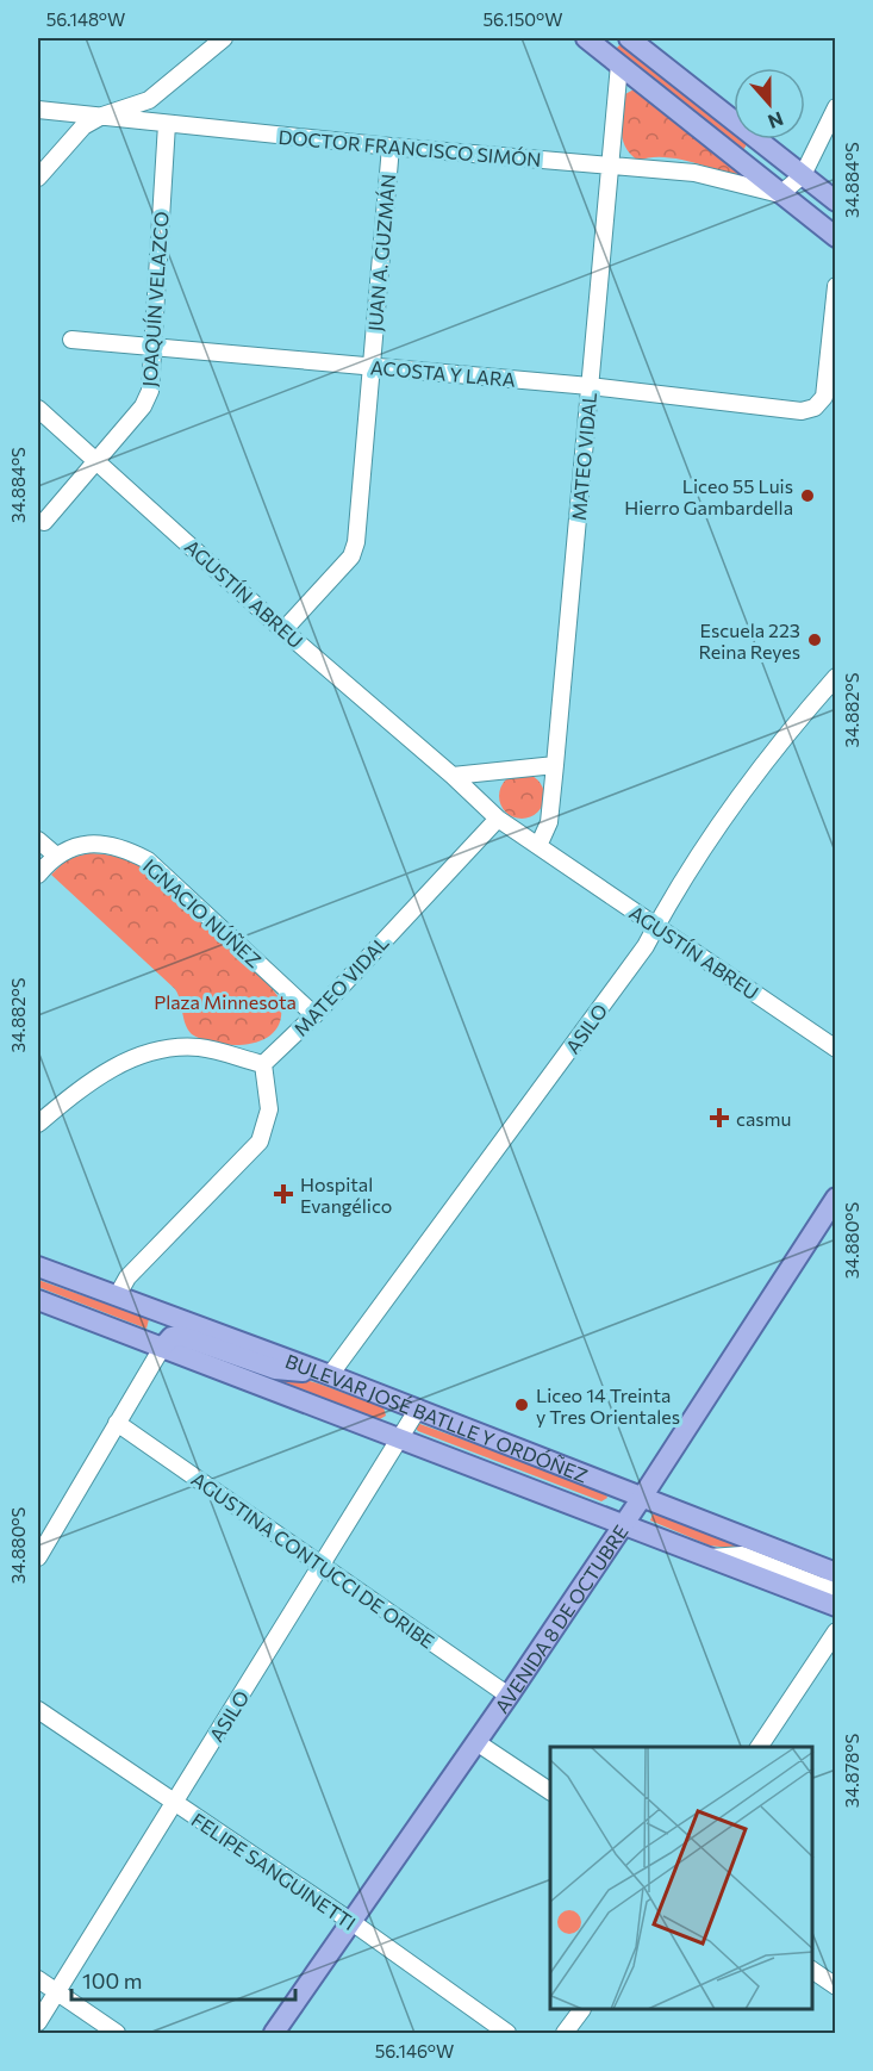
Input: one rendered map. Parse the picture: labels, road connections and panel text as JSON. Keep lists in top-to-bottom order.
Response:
{
  "streets": {
    "main road": ["BULEVAR JOSÉ BATLLE Y ORDÓÑEZ", "AVENIDA 8 DE OCTUBRE"],
    "street": [
      "DOCTOR FRANCISCO SIMÓN",
      "JUAN A. GUZMÁN",
      "JOAQUÍN VELAZCO",
      "ACOSTA Y LARA",
      "MATEO VIDAL",
      "AGUSTÍN ABREU",
      "IGNACIO NÚÑEZ",
      "ASILO",
      "AGUSTINA CONTUCCI DE ORIBE",
      "FELIPE SANGUINETTI"
    ]
  },
  "crossings": [
    ["DOCTOR FRANCISCO SIMÓN", "JUAN A. GUZMÁN"],
    ["DOCTOR FRANCISCO SIMÓN", "JOAQUÍN VELAZCO"],
    ["DOCTOR FRANCISCO SIMÓN", "MATEO VIDAL"],
    ["JUAN A. GUZMÁN", "ACOSTA Y LARA"],
    ["JUAN A. GUZMÁN", "AGUSTÍN ABREU"],
    ["JOAQUÍN VELAZCO", "ACOSTA Y LARA"],
    ["JOAQUÍN VELAZCO", "AGUSTÍN ABREU"],
    ["ACOSTA Y LARA", "MATEO VIDAL"],
    ["MATEO VIDAL", "AGUSTÍN ABREU"],
    ["MATEO VIDAL", "IGNACIO NÚÑEZ"],
    ["AGUSTÍN ABREU", "ASILO"],
    ["ASILO", "BULEVAR JOSÉ BATLLE Y ORDÓÑEZ"],
    ["ASILO", "AGUSTINA CONTUCCI DE ORIBE"],
    ["ASILO", "FELIPE SANGUINETTI"],
    ["BULEVAR JOSÉ BATLLE Y ORDÓÑEZ", "AVENIDA 8 DE OCTUBRE"],
    ["AGUSTINA CONTUCCI DE ORIBE", "AVENIDA 8 DE OCTUBRE"],
    ["AVENIDA 8 DE OCTUBRE", "FELIPE SANGUINETTI"]
  ],
  "parks": ["Plaza Minnesota"],
  "places": {
    "other": ["Liceo 55 Luis Hierro Gambardella", "Escuela 223 Reina Reyes", "Liceo 14 Treinta y Tres Orientales"],
    "health": ["casmu", "Hospital Evangélico"]
  },
  "scale_bar": "100 m",
  "north": "bottom",
  "coordinates": [
    "56.148°W",
    "56.150°W",
    "34.884°S",
    "34.882°S",
    "34.880°S",
    "34.878°S",
    "56.146°W"
  ]
}
